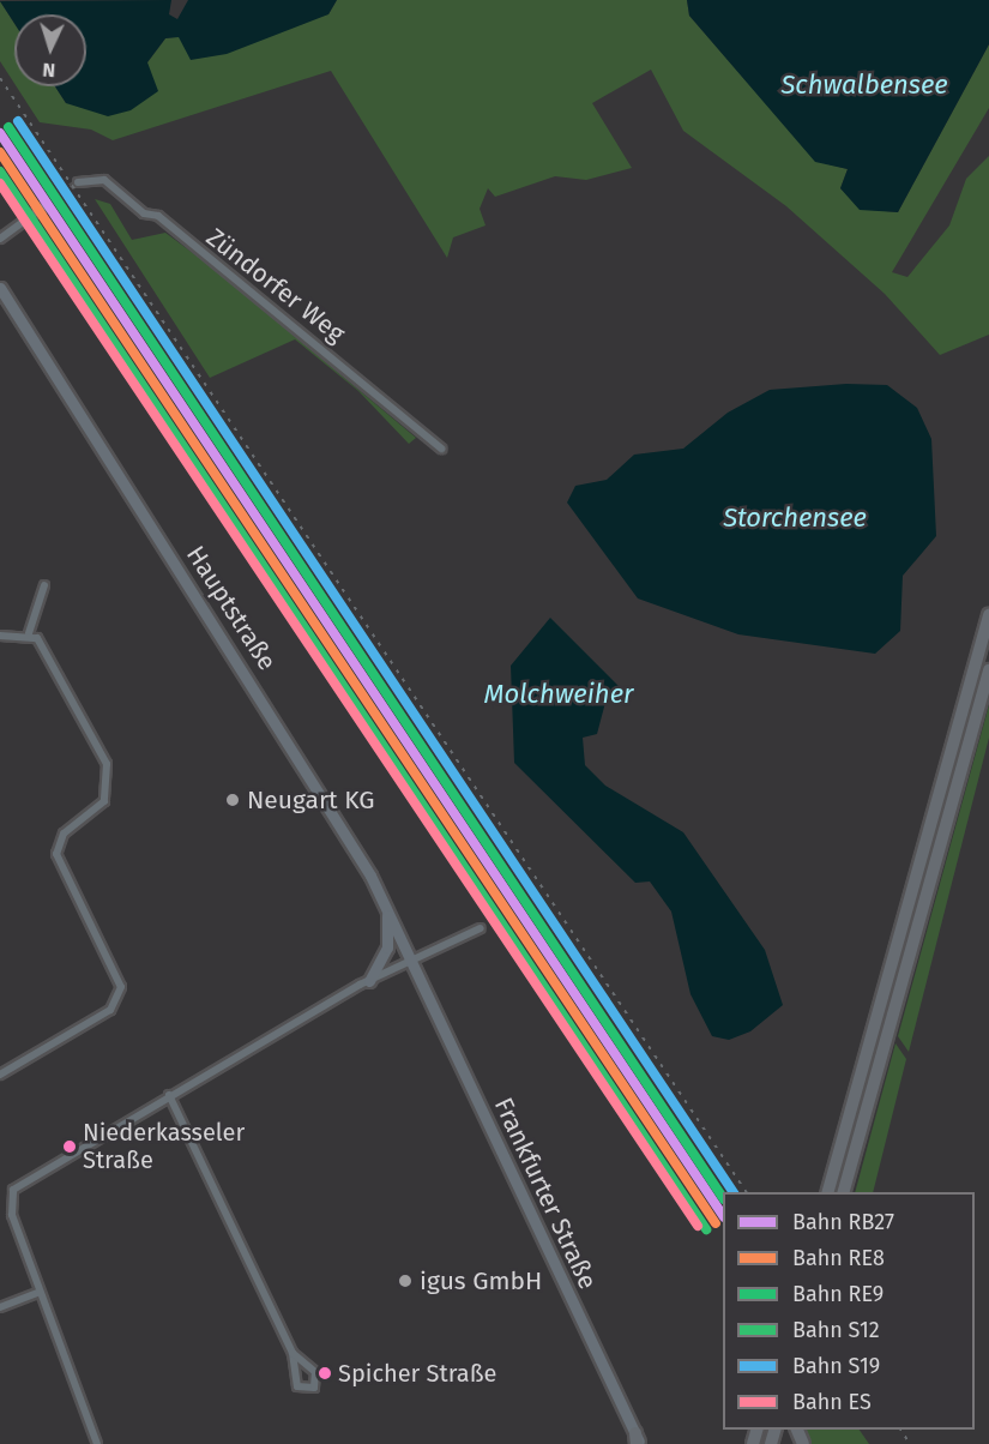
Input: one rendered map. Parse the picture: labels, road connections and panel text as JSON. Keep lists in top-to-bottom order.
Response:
{
  "streets": {
    "main road": ["Hauptstraße", "Frankfurter Straße"],
    "street": ["Zündorfer Weg"]
  },
  "crossings": [
    ["Hauptstraße", "Frankfurter Straße"]
  ],
  "water": ["Schwalbensee", "Storchensee", "Molchweiher"],
  "places": [
    "Neugart KG",
    "Niederkasseler Straße",
    "igus GmbH",
    "Spicher Straße"
  ],
  "lines": [
    "rail line S19",
    "rail line RE9",
    "rail line RB27",
    "rail line RE8",
    "rail line S12",
    "rail line ES"
  ],
  "legend": [
    "Bahn RB27",
    "Bahn RE8",
    "Bahn RE9",
    "Bahn S12",
    "Bahn S19",
    "Bahn ES"
  ],
  "north": "bottom"
}
